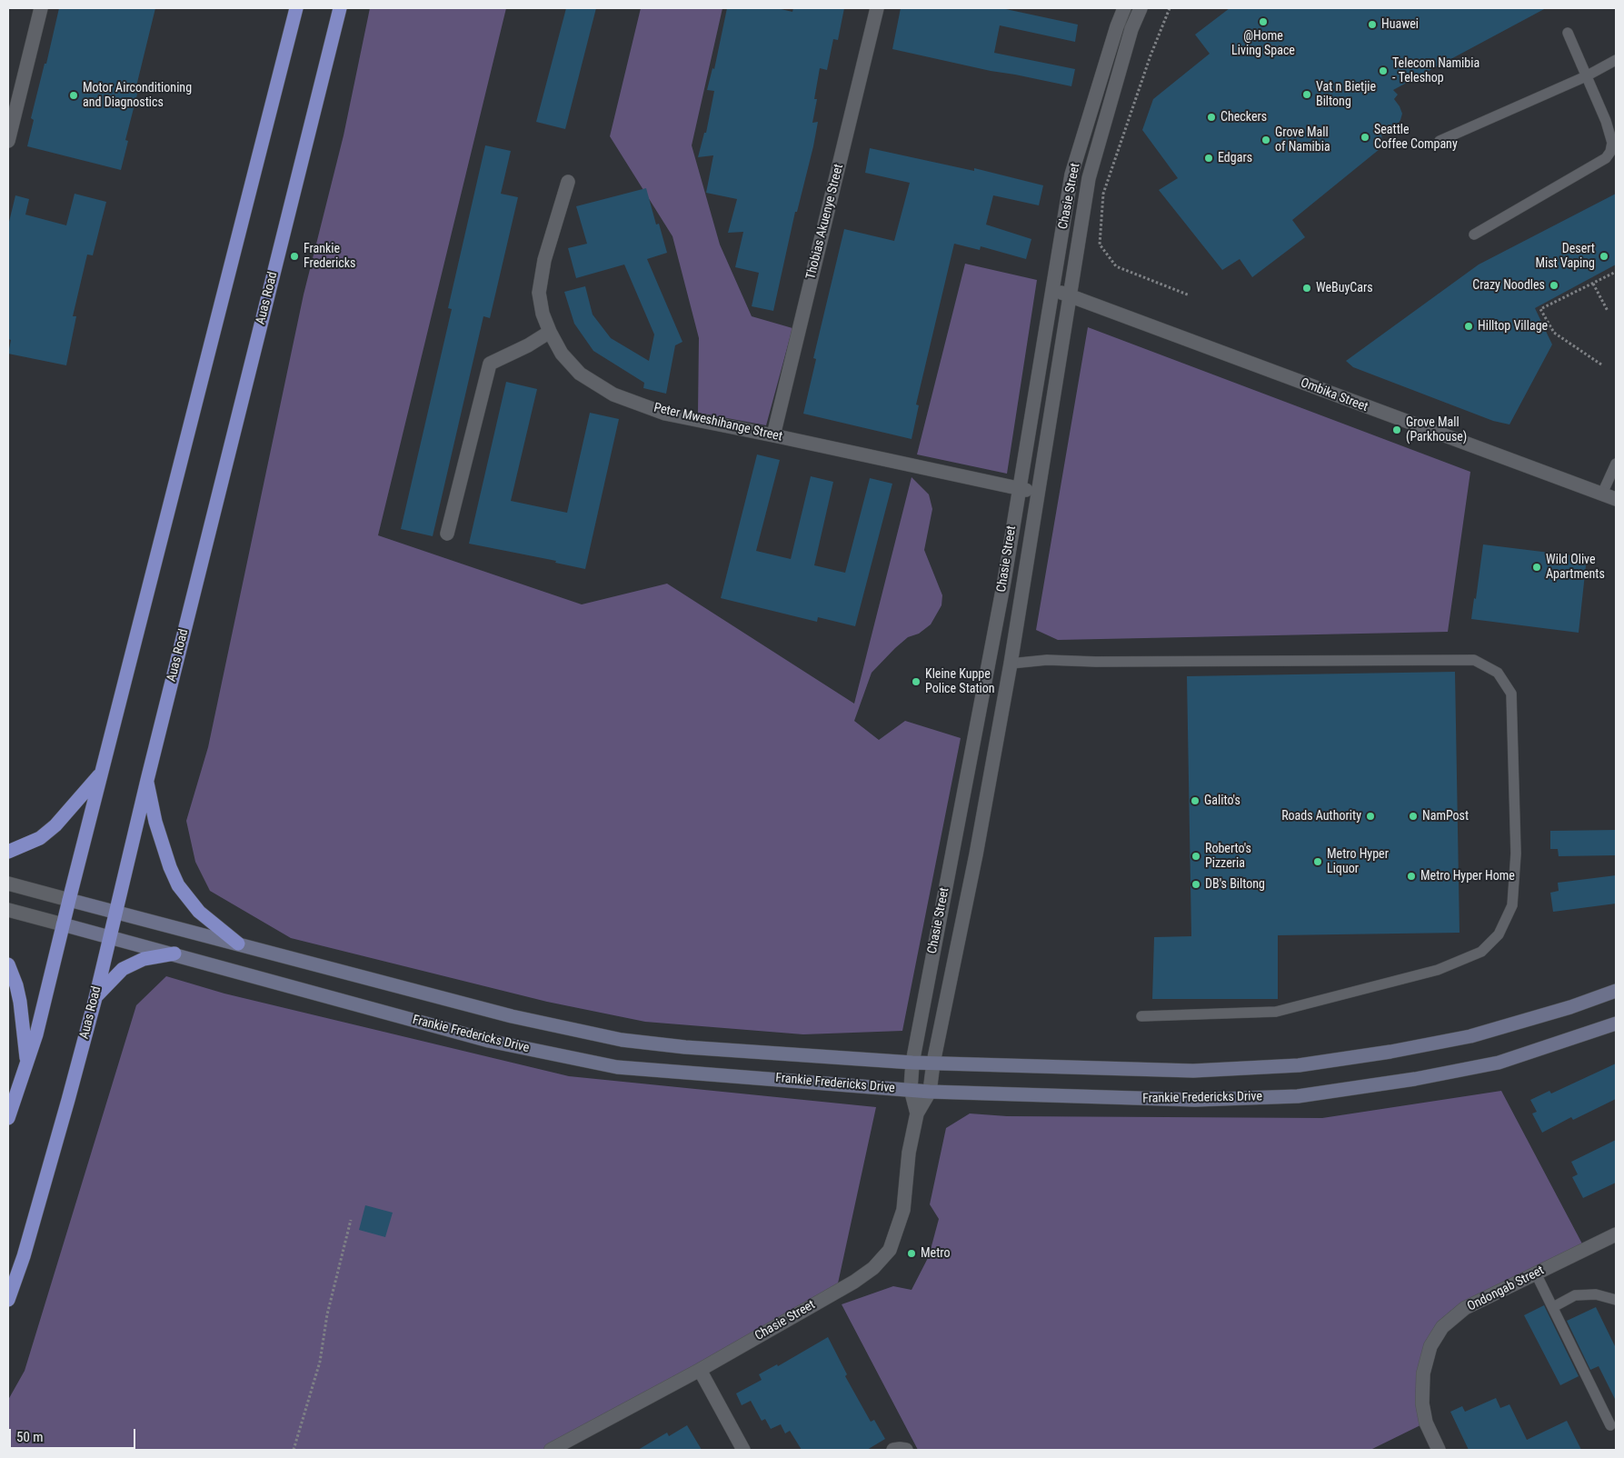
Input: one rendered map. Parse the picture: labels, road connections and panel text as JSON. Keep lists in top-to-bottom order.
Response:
{
  "streets": {
    "highway": ["Auas Road"],
    "main road": ["Frankie Fredericks Drive"],
    "street": [
      "Chasie Street",
      "Thobias Akuenye Street",
      "Ombika Street",
      "Peter Mweshihange Street",
      "Ondongab Street"
    ]
  },
  "crossings": [
    ["Chasie Street", "Ombika Street"],
    ["Chasie Street", "Peter Mweshihange Street"],
    ["Chasie Street", "Frankie Fredericks Drive"],
    ["Thobias Akuenye Street", "Peter Mweshihange Street"],
    ["Auas Road", "Frankie Fredericks Drive"]
  ],
  "places": [
    "@Home Living Space",
    "Huawei",
    "Telecom Namibia - Teleshop",
    "Vat n Bietjie Biltong",
    "Motor Airconditioning and Diagnostics",
    "Checkers",
    "Seattle Coffee Company",
    "Grove Mall of Namibia",
    "Edgars",
    "Frankie Fredericks",
    "Desert Mist Vaping",
    "Crazy Noodles",
    "WeBuyCars",
    "Hilltop Village",
    "Grove Mall (Parkhouse)",
    "Wild Olive Apartments",
    "Kleine Kuppe Police Station",
    "Galito's",
    "Roads Authority",
    "NamPost",
    "Roberto's Pizzeria",
    "Metro Hyper Liquor",
    "Metro Hyper Home",
    "DB's Biltong",
    "Metro"
  ],
  "scale_bar": "50 m"
}
